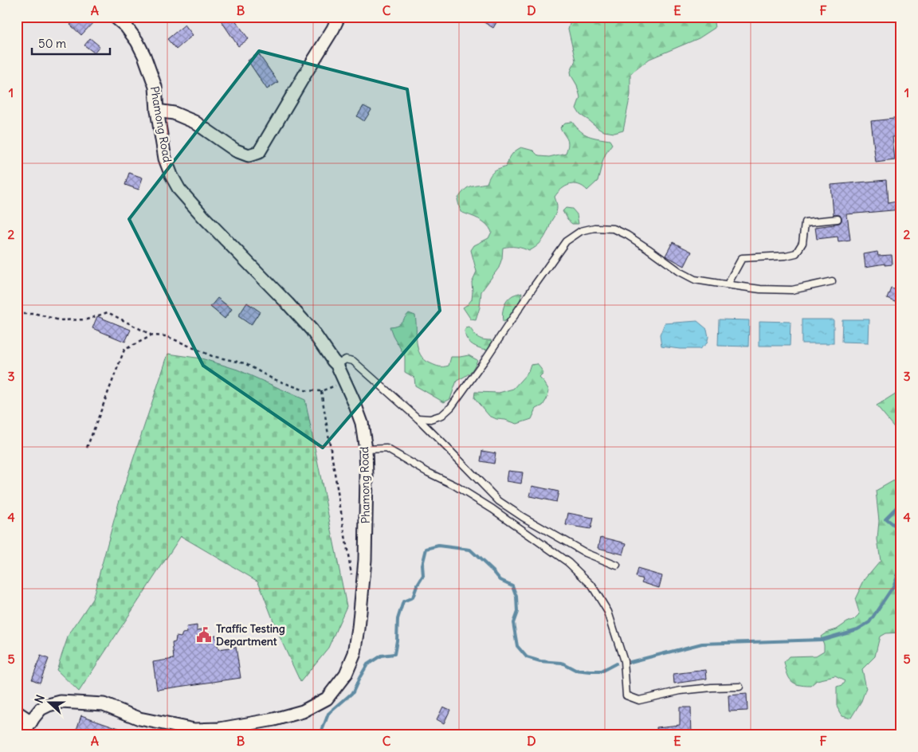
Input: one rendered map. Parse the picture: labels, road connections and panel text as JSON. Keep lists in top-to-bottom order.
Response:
{
  "streets": {
    "street": ["Phamong Road"]
  },
  "places": {
    "public building": ["Traffic Testing Department"]
  },
  "scale_bar": "50 m",
  "north": "left",
  "grid": {
    "columns": [
      "A",
      "B",
      "C",
      "D",
      "E",
      "F"
    ],
    "rows": [
      "1",
      "2",
      "3",
      "4",
      "5"
    ]
  }
}
